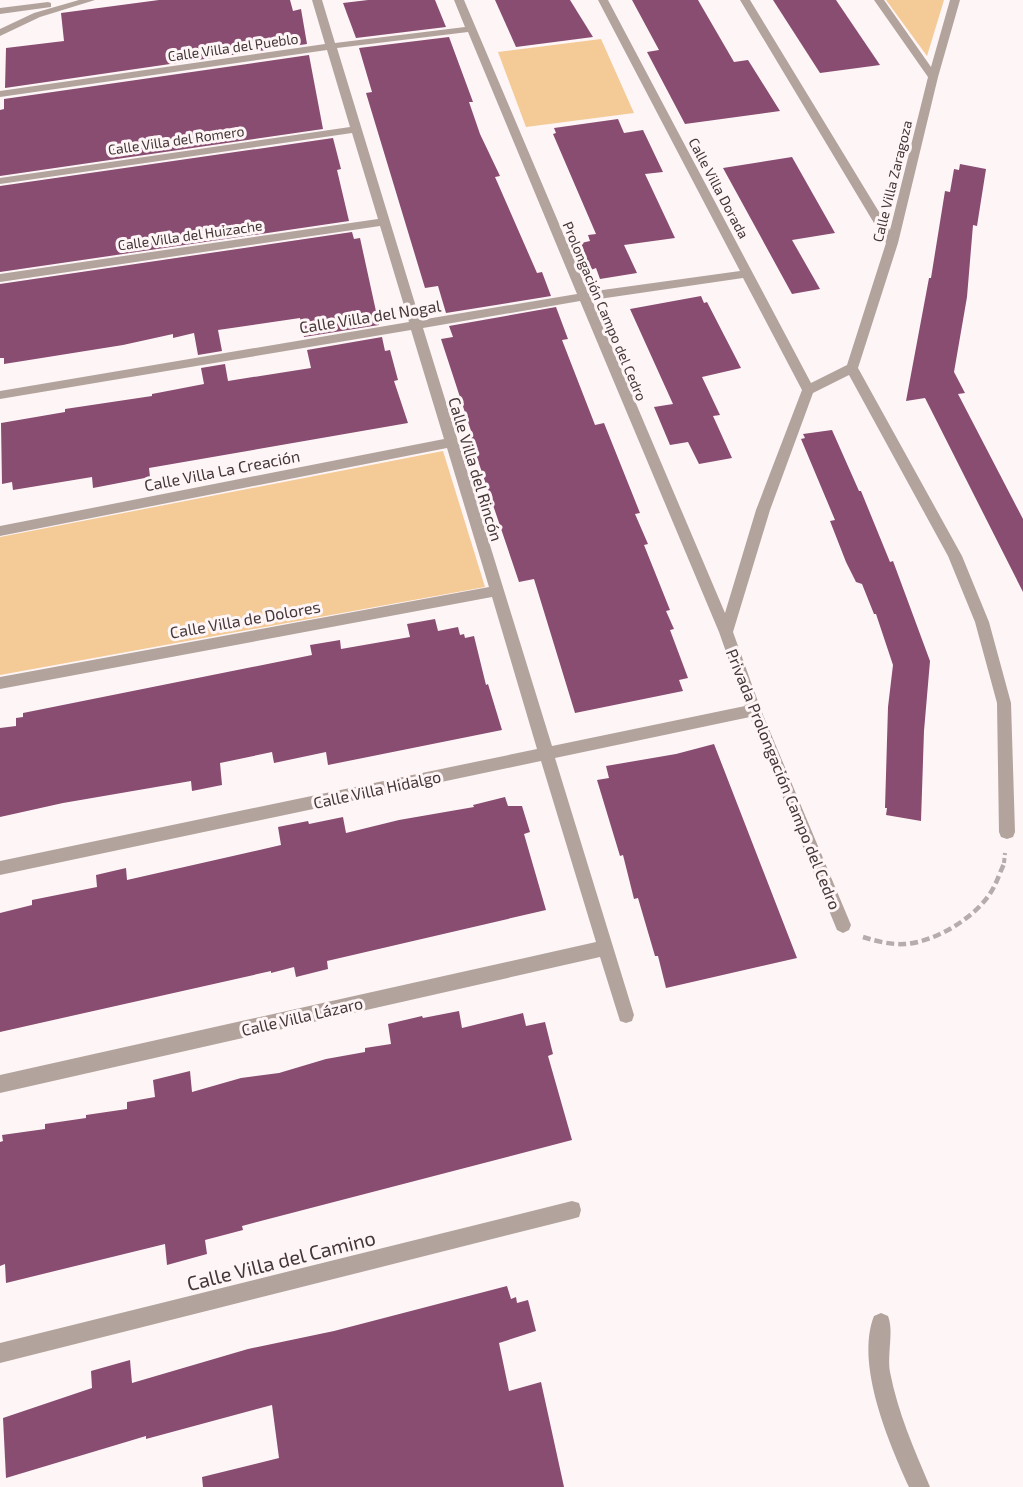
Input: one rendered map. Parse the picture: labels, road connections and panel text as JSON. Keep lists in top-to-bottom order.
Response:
{
  "streets": {
    "street": [
      "Calle Villa del Pueblo",
      "Calle Villa del Romero",
      "Calle Villa Zaragoza",
      "Calle Villa Dorada",
      "Calle Villa del Huizache",
      "Prolongación Campo del Cedro",
      "Calle Villa del Nogal",
      "Calle Villa del Rincón",
      "Calle Villa La Creación",
      "Calle Villa de Dolores",
      "Privada Prolongación Campo del Cedro",
      "Calle Villa Hidalgo",
      "Calle Villa Lázaro",
      "Calle Villa del Camino"
    ]
  },
  "crossings": [
    ["Calle Villa del Pueblo", "Prolongación Campo del Cedro"],
    ["Calle Villa del Pueblo", "Calle Villa del Rincón"],
    ["Calle Villa del Romero", "Calle Villa del Rincón"],
    ["Calle Villa Dorada", "Calle Villa del Nogal"],
    ["Calle Villa del Huizache", "Calle Villa del Rincón"],
    ["Prolongación Campo del Cedro", "Calle Villa del Nogal"],
    ["Prolongación Campo del Cedro", "Privada Prolongación Campo del Cedro"],
    ["Calle Villa del Nogal", "Calle Villa del Rincón"],
    ["Calle Villa del Rincón", "Calle Villa La Creación"],
    ["Calle Villa del Rincón", "Calle Villa de Dolores"],
    ["Calle Villa del Rincón", "Calle Villa Hidalgo"],
    ["Calle Villa del Rincón", "Calle Villa Lázaro"],
    ["Privada Prolongación Campo del Cedro", "Calle Villa Hidalgo"]
  ]
}
